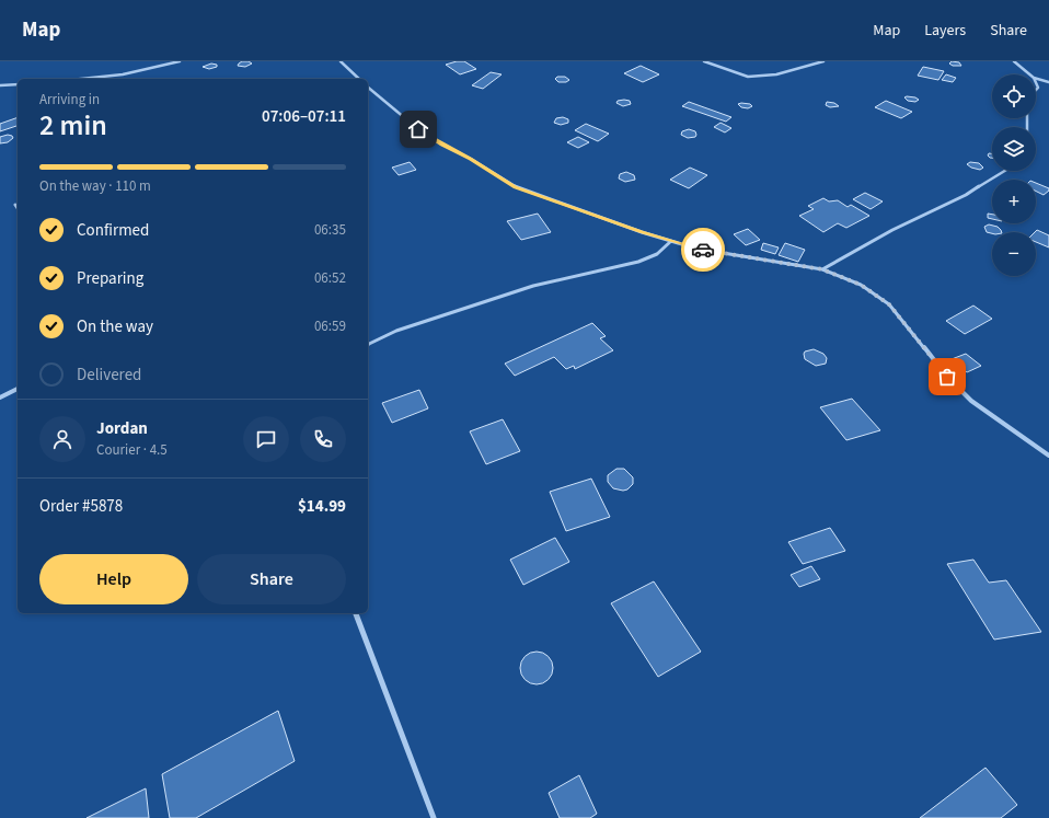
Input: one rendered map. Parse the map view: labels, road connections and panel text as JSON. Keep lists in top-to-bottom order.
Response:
{
  "page": {
    "header": "Map",
    "nav": ["Map", "Layers", "Share"],
    "map_buttons": ["+", "−"],
    "heading": ["2 min", "Arriving in", "07:06–07:11"],
    "panel": [
      "Jordan",
      "Courier · 4.5",
      "Order #5878",
      "$14.99"
    ],
    "bar": "On the way · 110 m",
    "list": [
      ["Confirmed", "06:35"],
      ["Preparing", "06:52"],
      ["On the way", "06:59"],
      "Delivered"
    ],
    "buttons": ["Help", "Share"]
  }
}
